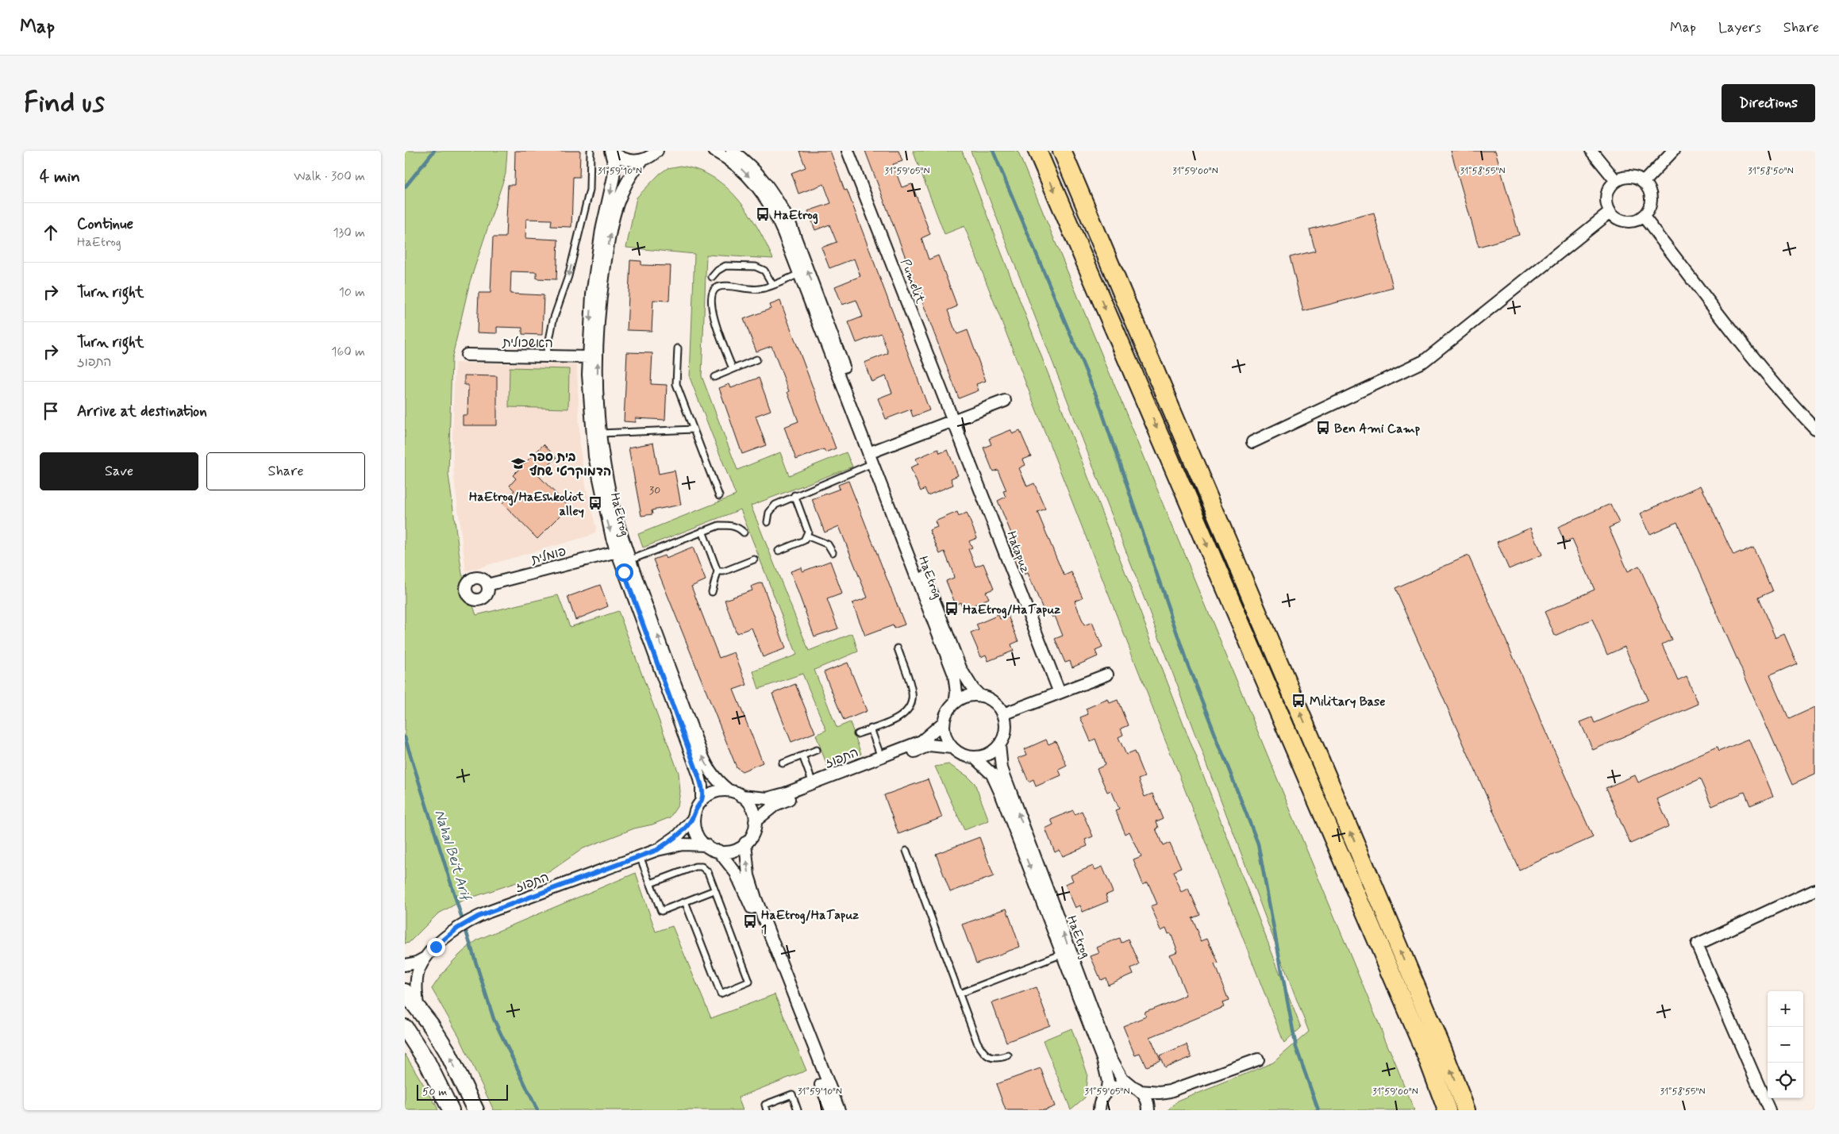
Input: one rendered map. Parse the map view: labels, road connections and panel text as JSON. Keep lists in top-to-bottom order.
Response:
{
  "streets": {
    "street": [
      "Pumelit",
      "האשכולית",
      "HaEtrog",
      "Hatapuz",
      "פומלית",
      "התפוז"
    ]
  },
  "crossings": [
    ["Pumelit", "Hatapuz"],
    ["האשכולית", "HaEtrog"],
    ["HaEtrog", "פומלית"],
    ["HaEtrog", "התפוז"]
  ],
  "water": ["Nahal Beit Arif"],
  "places": {
    "bus stop": [
      "HaEtrog",
      "Ben Ami Camp",
      "HaEtrog/HaEshkoliot alley",
      "HaEtrog/HaTapuz",
      "Military Base",
      "HaEtrog/HaTapuz 1"
    ],
    "school or university": ["בית ספר הדמוקרטי שחף"]
  },
  "house_numbers": ["30"],
  "scale_bar": "50 m",
  "page": {
    "header": "Map",
    "nav": ["Map", "Layers", "Share"],
    "buttons": [
      "Directions",
      ["Save", "Share"]
    ],
    "title": "Find us",
    "heading": ["4 min", "Walk · 300 m"],
    "list": [
      ["Continue", "HaEtrog", "130 m"],
      ["Turn right", "10 m"],
      ["Turn right", "התפוז", "160 m"],
      "Arrive at destination"
    ],
    "map_buttons": ["+", "−"],
    "scale": "50 m"
  },
  "coordinates": [
    "31°59'10\"N",
    "31°59'05\"N",
    "31°59'00\"N",
    "31°58'55\"N",
    "31°58'50\"N"
  ]
}
